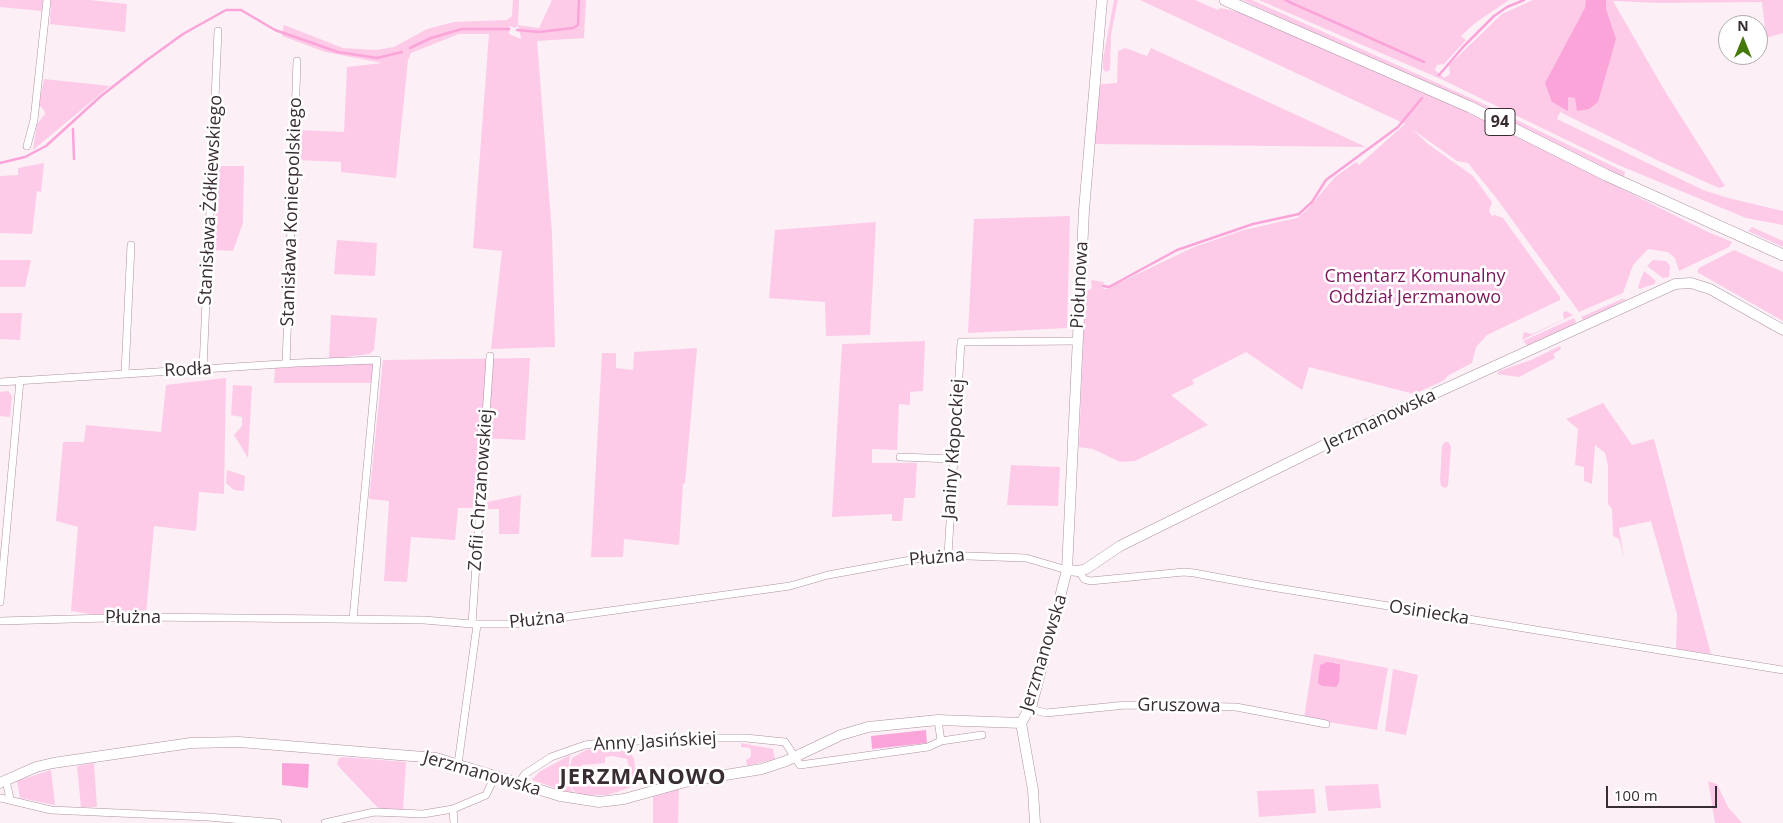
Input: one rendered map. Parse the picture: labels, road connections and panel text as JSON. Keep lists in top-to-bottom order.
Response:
{
  "streets": {
    "main road": ["94"],
    "street": [
      "Stanisława Żółkiewskiego",
      "Stanisława Koniecpolskiego",
      "Piołunowa",
      "Rodła",
      "Jerzmanowska",
      "Janiny Kłopockiej",
      "Zofii Chrzanowskiej",
      "Płużna",
      "Osiniecka",
      "Gruszowa",
      "Anny Jasińskiej"
    ]
  },
  "crossings": [
    ["Stanisława Żółkiewskiego", "Rodła"],
    ["Stanisława Koniecpolskiego", "Rodła"],
    ["Piołunowa", "Jerzmanowska"],
    ["Piołunowa", "Janiny Kłopockiej"],
    ["Piołunowa", "Płużna"],
    ["Rodła", "Płużna"],
    ["Jerzmanowska", "Zofii Chrzanowskiej"],
    ["Jerzmanowska", "Płużna"],
    ["Jerzmanowska", "Osiniecka"],
    ["Jerzmanowska", "Gruszowa"],
    ["Jerzmanowska", "Anny Jasińskiej"],
    ["Janiny Kłopockiej", "Płużna"],
    ["Zofii Chrzanowskiej", "Płużna"]
  ],
  "districts": ["JERZMANOWO"],
  "parks": ["Cmentarz Komunalny Oddział Jerzmanowo"],
  "scale_bar": "100 m",
  "north": "top"
}
